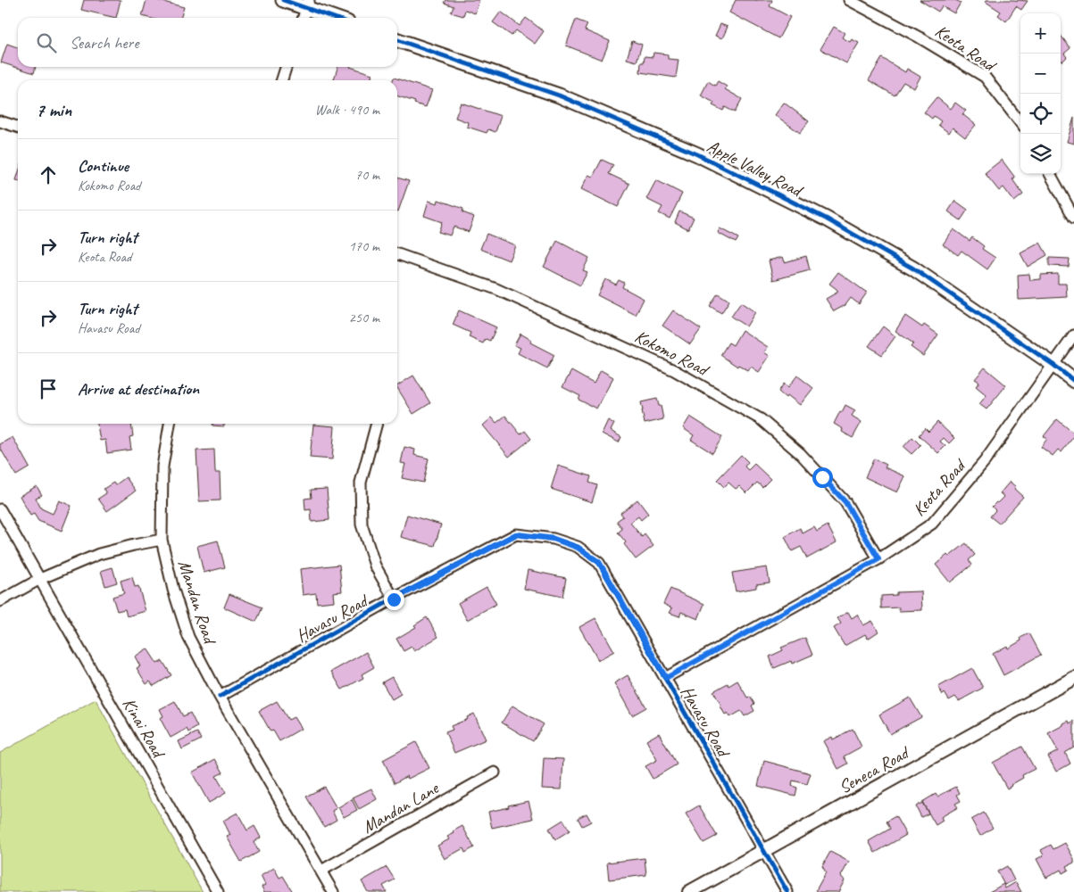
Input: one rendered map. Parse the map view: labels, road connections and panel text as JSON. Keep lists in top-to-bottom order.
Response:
{
  "streets": {
    "main road": ["Apple Valley Road"],
    "street": [
      "Keota Road",
      "Kokomo Road",
      "Mandan Road",
      "Havasu Road",
      "Kinai Road",
      "Seneca Road",
      "Mandan Lane"
    ]
  },
  "crossings": [
    ["Keota Road", "Apple Valley Road"],
    ["Keota Road", "Kokomo Road"],
    ["Keota Road", "Havasu Road"],
    ["Mandan Road", "Havasu Road"],
    ["Mandan Road", "Mandan Lane"],
    ["Havasu Road", "Seneca Road"]
  ],
  "page": {
    "map_buttons": ["+", "−"],
    "search": "Search here",
    "heading": ["7 min", "Walk · 490 m"],
    "list": [
      ["Continue", "Kokomo Road", "70 m"],
      ["Turn right", "Keota Road", "170 m"],
      ["Turn right", "Havasu Road", "250 m"],
      "Arrive at destination"
    ]
  }
}
